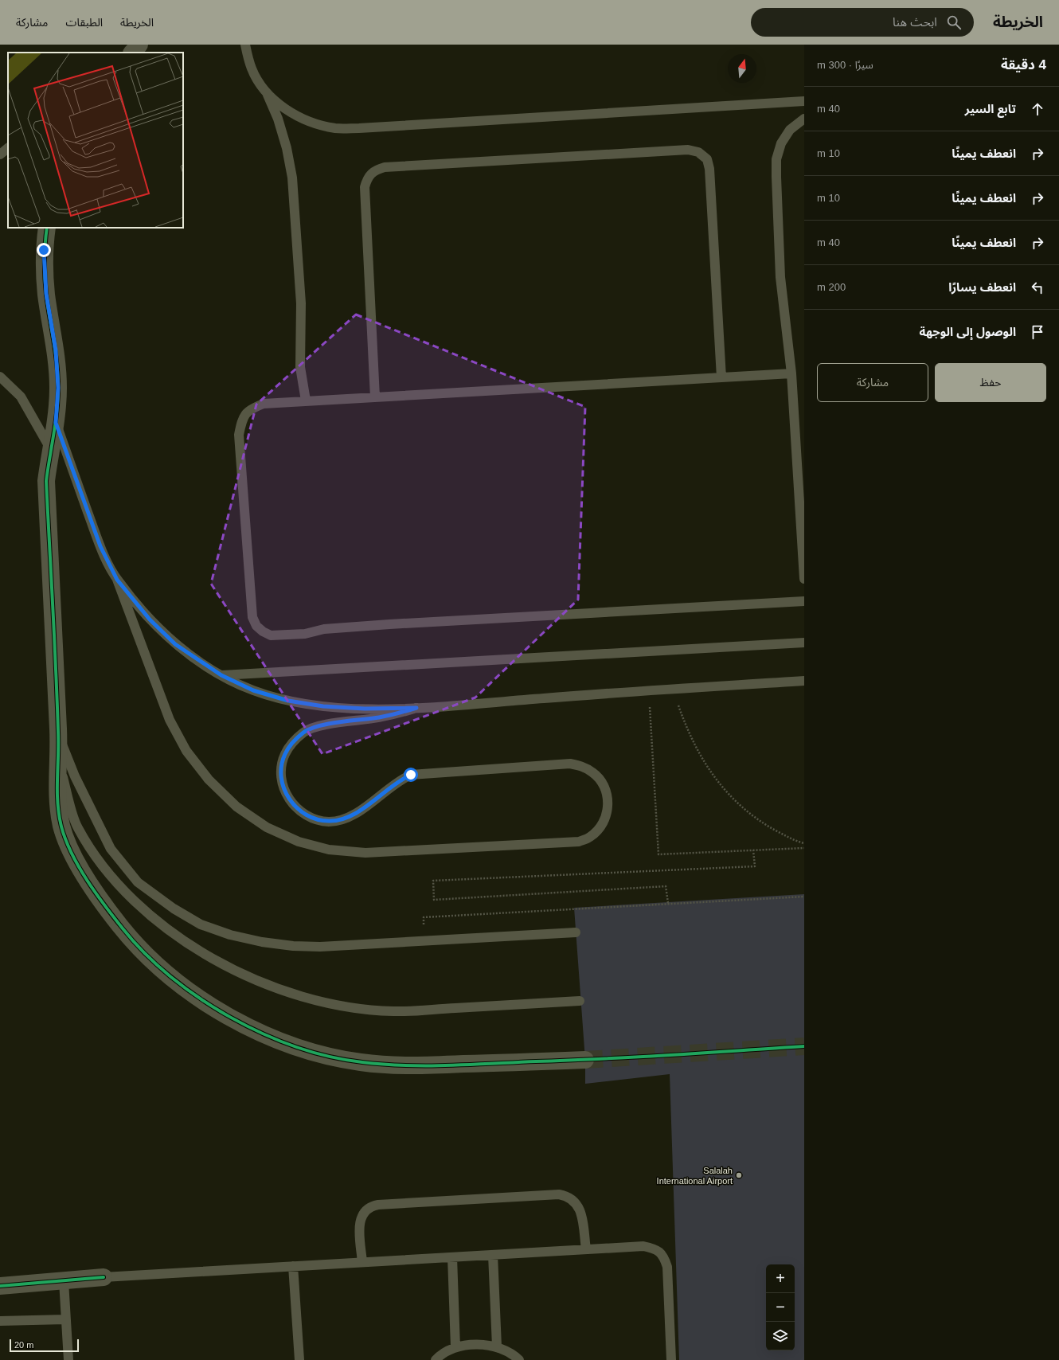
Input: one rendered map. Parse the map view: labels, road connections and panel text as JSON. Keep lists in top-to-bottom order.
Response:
{
  "places": ["Salalah International Airport"],
  "scale_bar": "20 m",
  "north": "top",
  "page": {
    "header": "الخريطة",
    "search": "ابحث هنا",
    "nav": ["الخريطة", "الطبقات", "مشاركة"],
    "heading": ["4 دقيقة", "سيرًا · 300 m"],
    "list": [
      ["تابع السير", "40 m"],
      ["انعطف يمينًا", "10 m"],
      ["انعطف يمينًا", "10 m"],
      ["انعطف يمينًا", "40 m"],
      ["انعطف يسارًا", "200 m"],
      "الوصول إلى الوجهة"
    ],
    "buttons": ["حفظ", "مشاركة"],
    "map_buttons": ["+", "−"],
    "scale": "20 m"
  }
}
